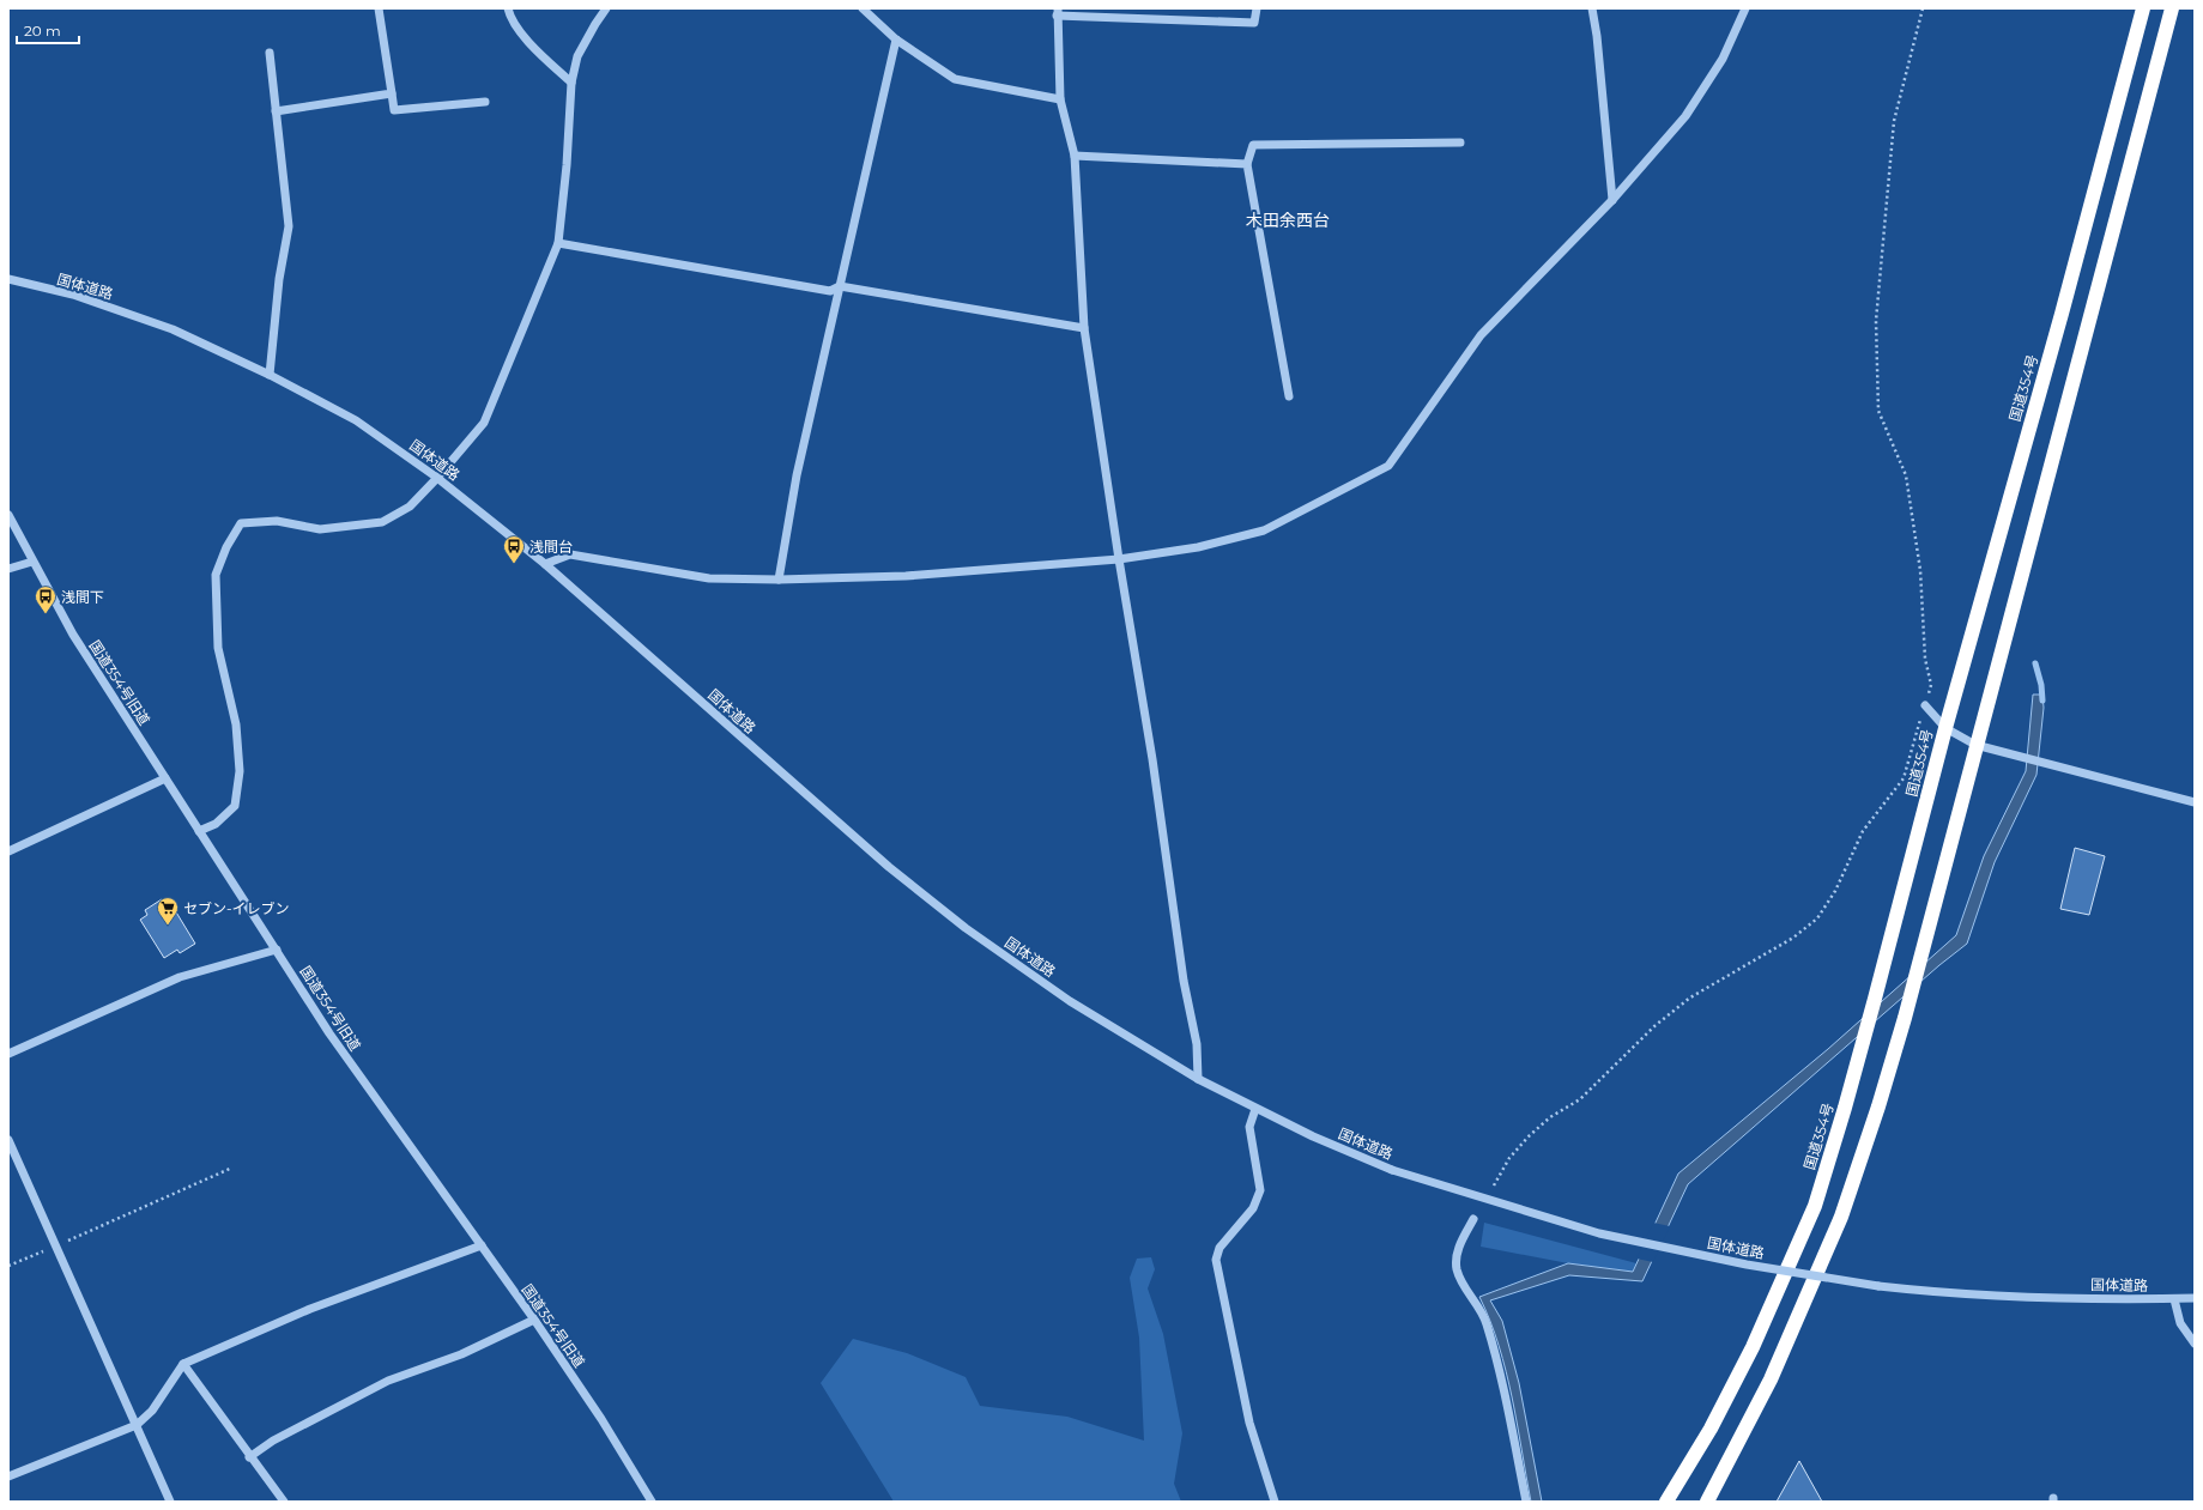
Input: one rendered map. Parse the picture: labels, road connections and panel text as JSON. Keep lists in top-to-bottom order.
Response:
{
  "streets": {
    "highway": ["国道354号"],
    "street": ["国体道路", "国道354号旧道"]
  },
  "districts": ["木田余西台"],
  "places": {
    "bus stop": ["浅間台", "浅間下"],
    "supermarket": ["セブン-イレブン"]
  },
  "scale_bar": "20 m"
}
